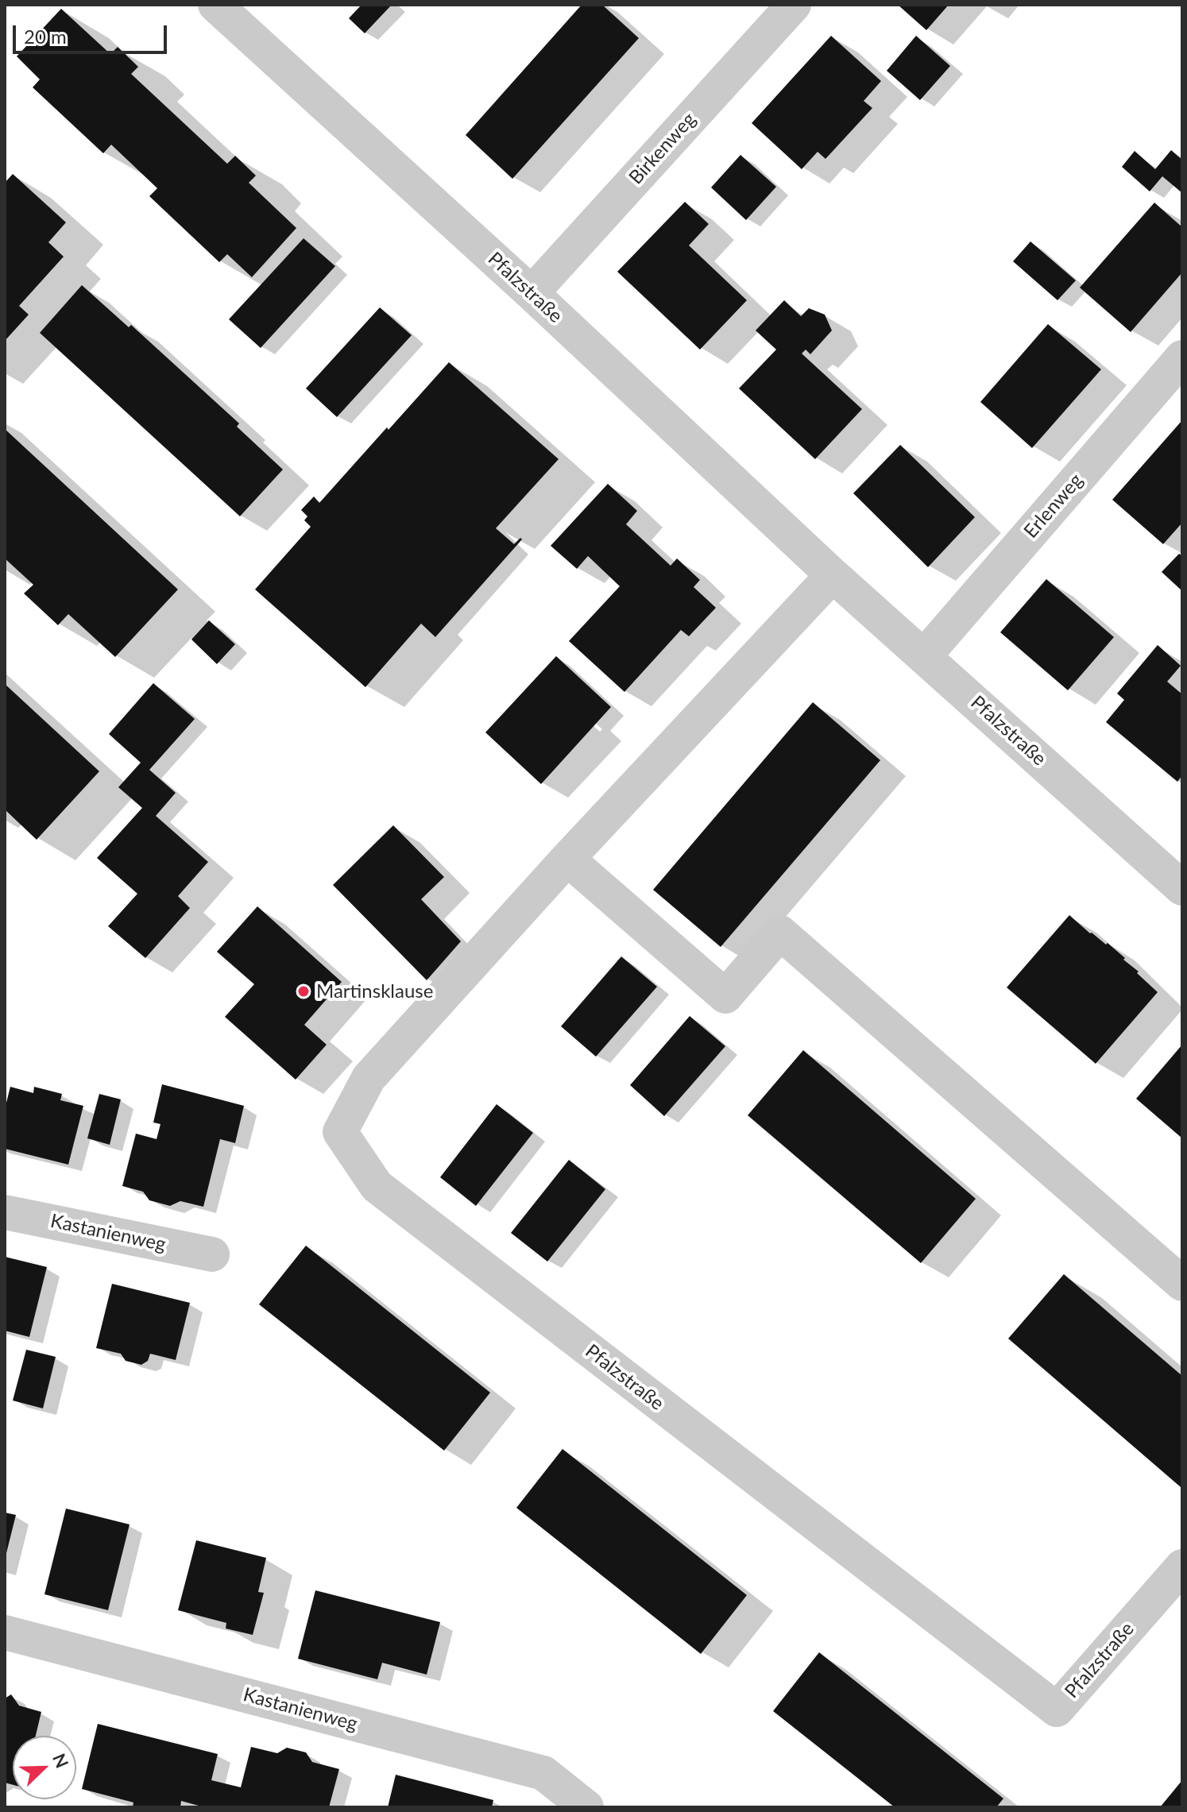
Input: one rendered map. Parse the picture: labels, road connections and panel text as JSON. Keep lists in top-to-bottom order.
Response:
{
  "streets": {
    "street": [
      "Birkenweg",
      "Pfalzstraße",
      "Erlenweg",
      "Kastanienweg"
    ]
  },
  "crossings": [
    ["Birkenweg", "Pfalzstraße"],
    ["Pfalzstraße", "Erlenweg"]
  ],
  "places": ["Martinsklause"],
  "scale_bar": "20 m",
  "north": "top right"
}
